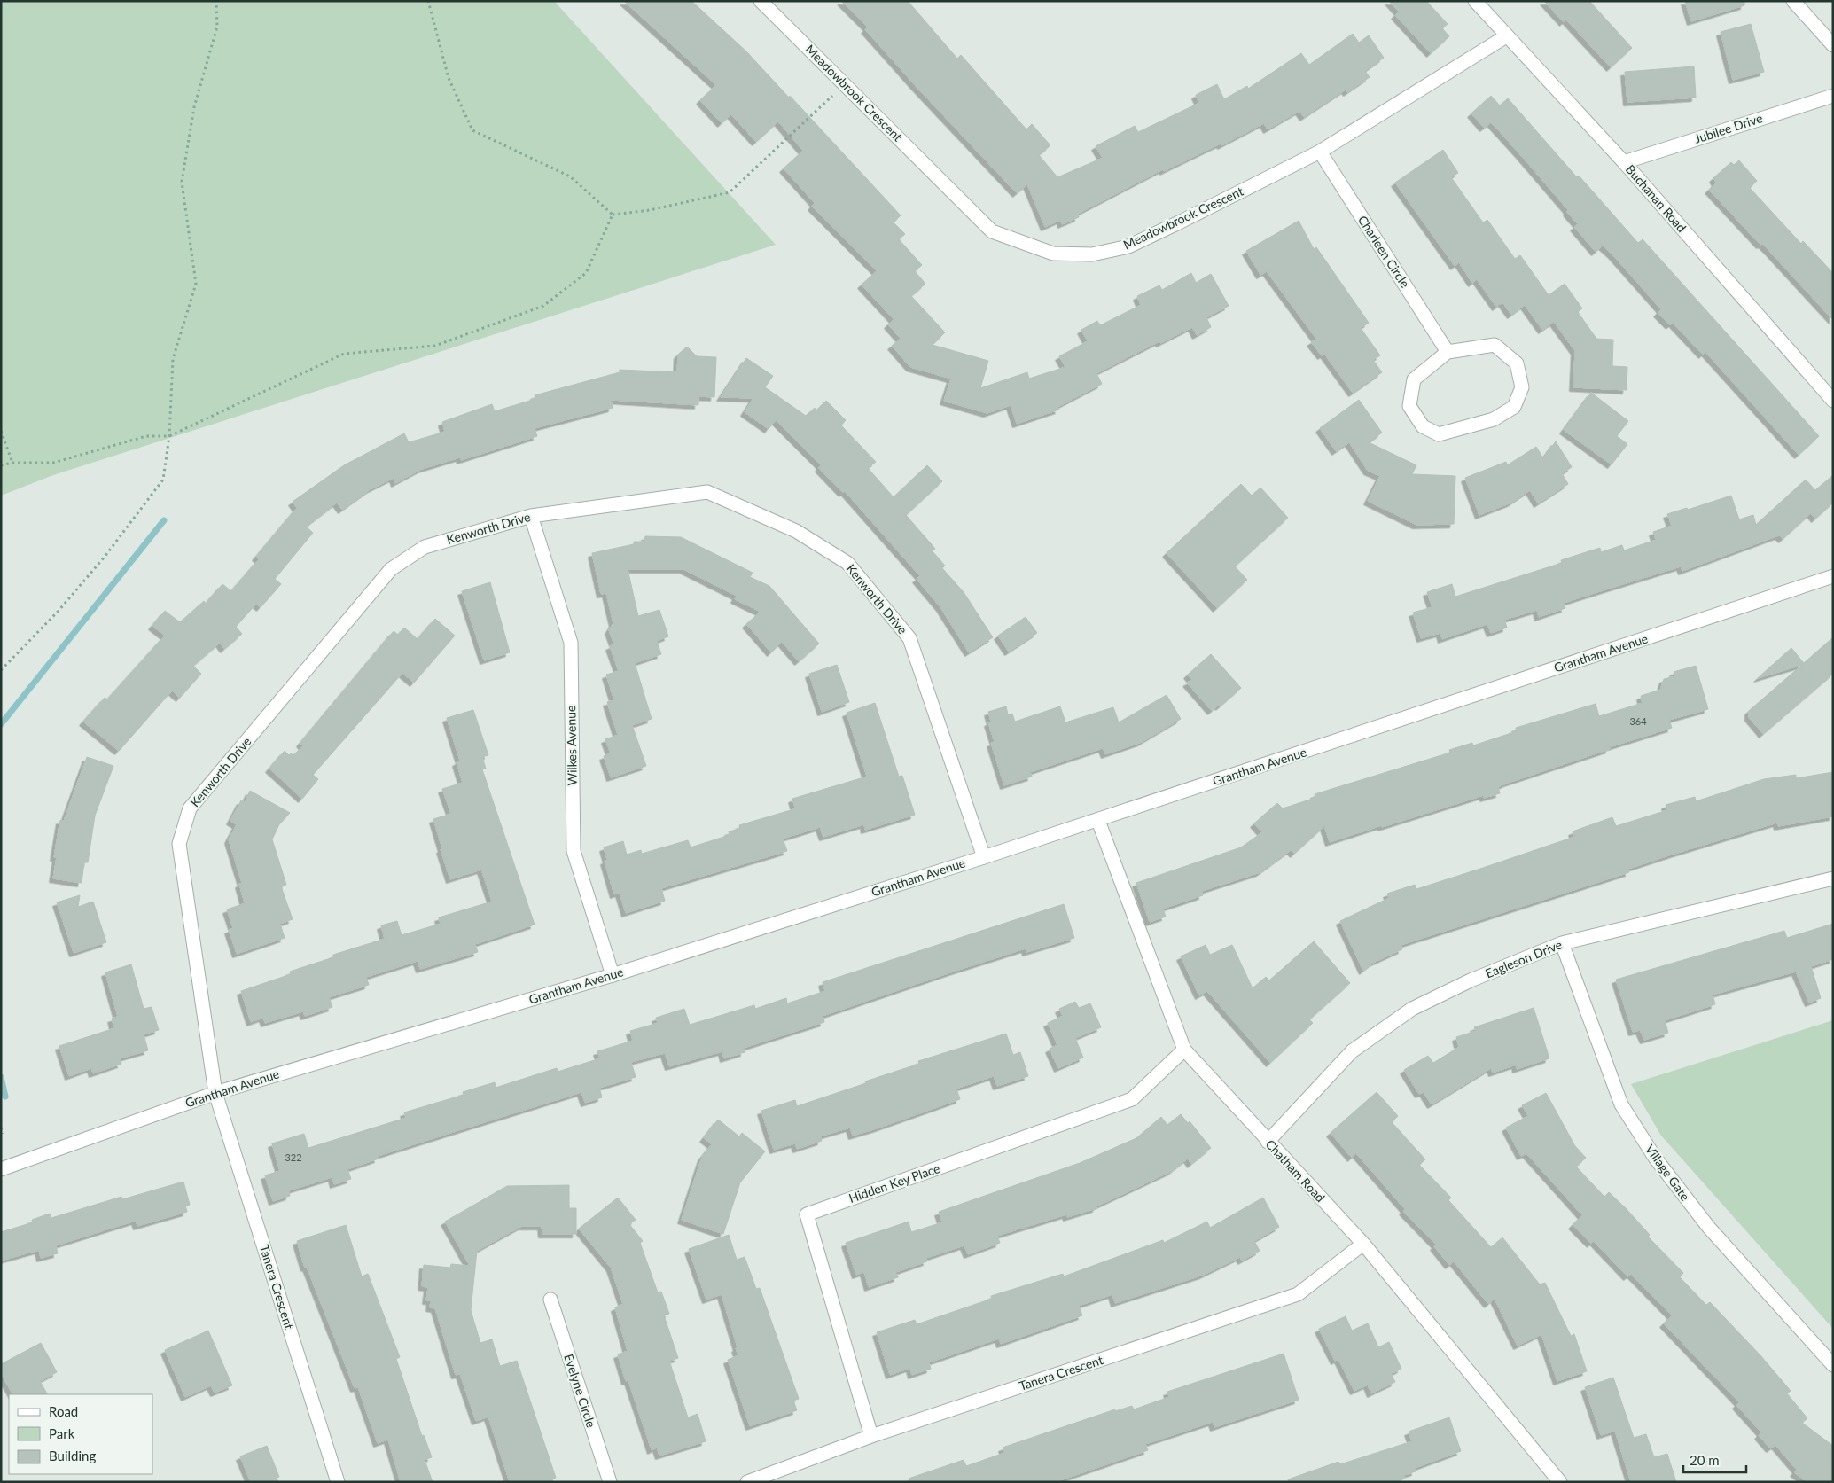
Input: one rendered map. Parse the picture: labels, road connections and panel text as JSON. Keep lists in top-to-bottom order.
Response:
{
  "streets": {
    "street": [
      "Meadowbrook Crescent",
      "Jubilee Drive",
      "Buchanan Road",
      "Charleen Circle",
      "Kenworth Drive",
      "Grantham Avenue",
      "Wilkes Avenue",
      "Eagleson Drive",
      "Chatham Road",
      "Village Gate",
      "Hidden Key Place",
      "Tanera Crescent",
      "Evelyne Circle"
    ]
  },
  "crossings": [
    ["Meadowbrook Crescent", "Buchanan Road"],
    ["Meadowbrook Crescent", "Charleen Circle"],
    ["Jubilee Drive", "Buchanan Road"],
    ["Kenworth Drive", "Grantham Avenue"],
    ["Kenworth Drive", "Wilkes Avenue"],
    ["Kenworth Drive", "Tanera Crescent"],
    ["Grantham Avenue", "Wilkes Avenue"],
    ["Grantham Avenue", "Chatham Road"],
    ["Grantham Avenue", "Tanera Crescent"],
    ["Eagleson Drive", "Chatham Road"],
    ["Eagleson Drive", "Village Gate"],
    ["Chatham Road", "Hidden Key Place"],
    ["Chatham Road", "Tanera Crescent"],
    ["Hidden Key Place", "Tanera Crescent"]
  ],
  "house_numbers": ["364", "322"],
  "legend": ["Road", "Park", "Building"],
  "scale_bar": "20 m"
}
